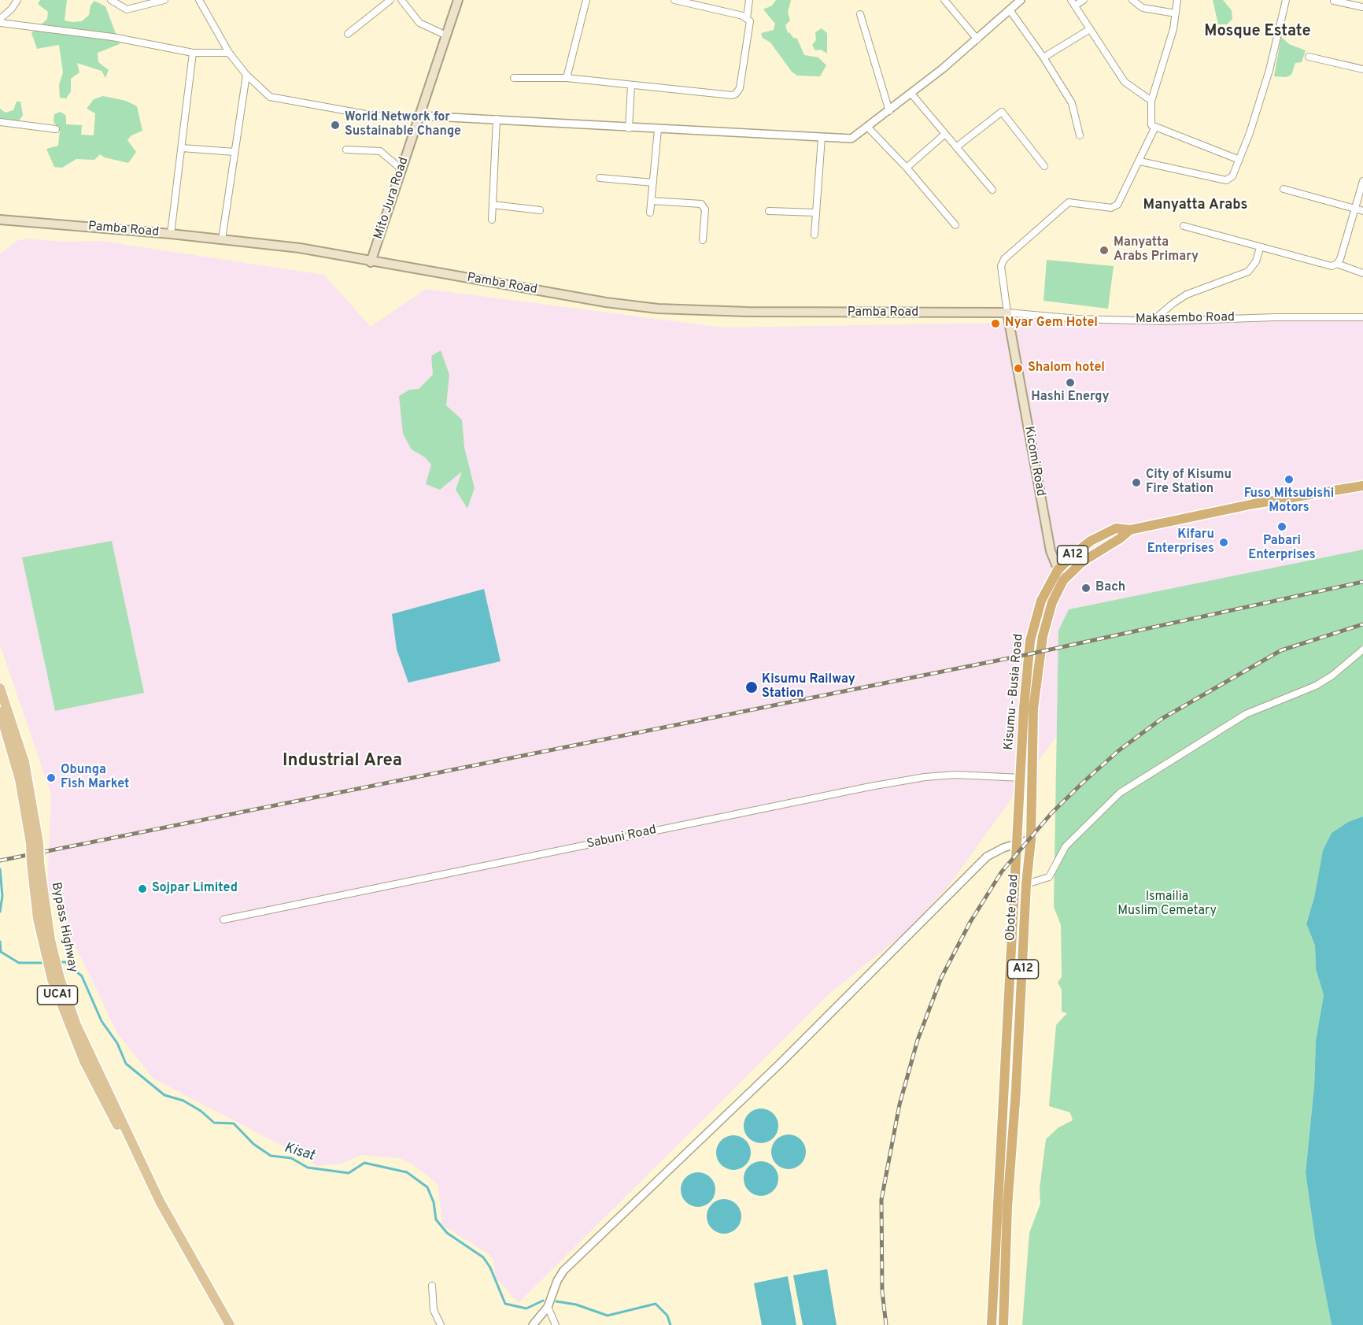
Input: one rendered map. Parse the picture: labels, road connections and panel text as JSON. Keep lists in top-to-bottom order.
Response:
{
  "streets": {
    "highway": ["A12", "Kisumu - Busia Road", "Obote Road"],
    "main road": [
      "Mito Jura Road",
      "Pamba Road",
      "Kicomi Road",
      "Bypass Highway",
      "UCA1"
    ],
    "street": ["Makasembo Road", "Sabuni Road"]
  },
  "crossings": [
    ["Mito Jura Road", "Pamba Road"],
    ["Pamba Road", "Makasembo Road"],
    ["Pamba Road", "Kicomi Road"],
    ["Makasembo Road", "Kicomi Road"],
    ["Kicomi Road", "Obote Road"],
    ["Kisumu - Busia Road", "Sabuni Road"],
    ["Kisumu - Busia Road", "Obote Road"],
    ["Sabuni Road", "Obote Road"]
  ],
  "districts": ["Mosque Estate", "Manyatta Arabs", "Industrial Area"],
  "water": ["Kisat"],
  "parks": ["Ismailia Muslim Cemetary"],
  "places": [
    "World Network for Sustainable Change",
    "Manyatta Arabs Primary",
    "Nyar Gem Hotel",
    "Shalom hotel",
    "Hashi Energy",
    "Fuso Mitsubishi Motors",
    "City of Kisumu Fire Station",
    "Pabari Enterprises",
    "Kifaru Enterprises",
    "Bach",
    "Kisumu Railway Station",
    "Obunga Fish Market",
    "Sojpar Limited"
  ]
}
